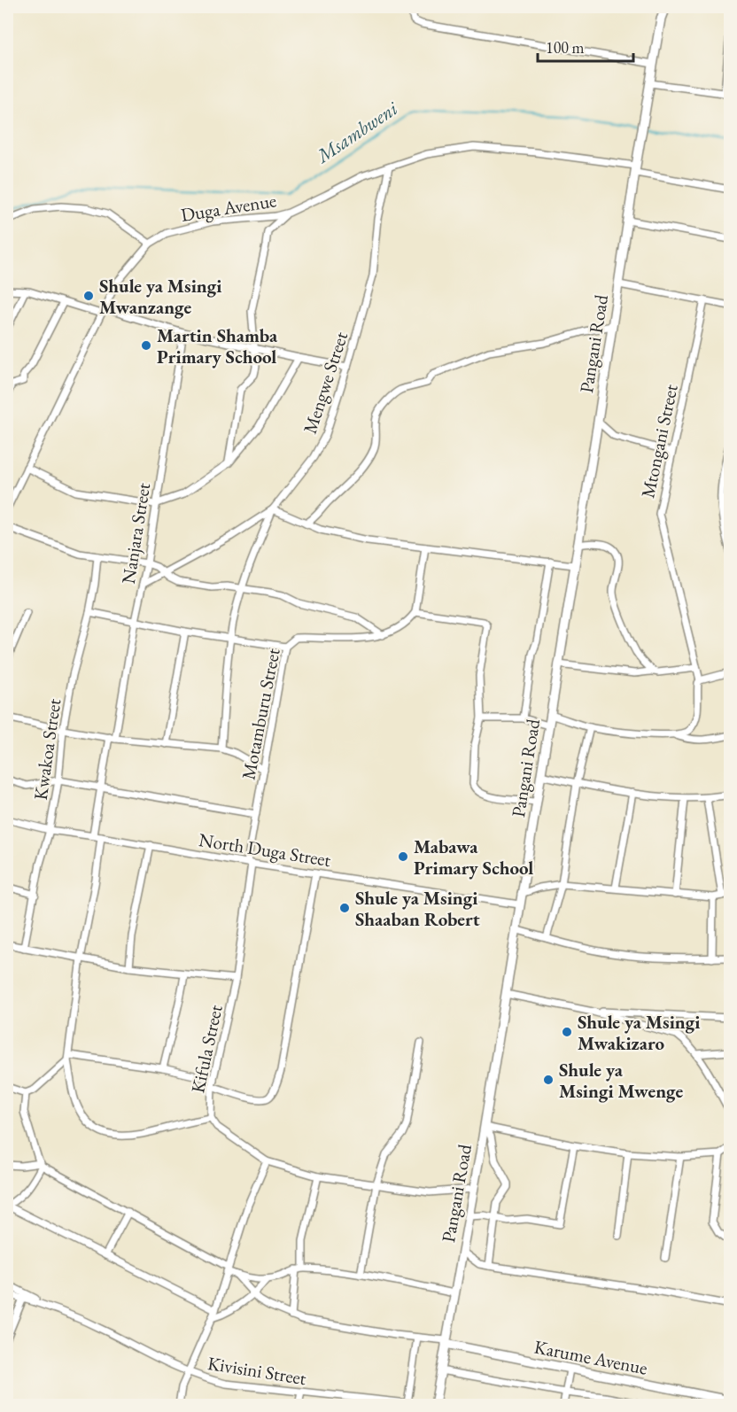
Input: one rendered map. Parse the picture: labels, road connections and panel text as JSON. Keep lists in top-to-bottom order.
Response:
{
  "streets": {
    "main road": ["Pangani Road", "Karume Avenue"],
    "street": [
      "Duga Avenue",
      "Mengwe Street",
      "Mtongani Street",
      "Nanjara Street",
      "Motamburu Street",
      "Kwakoa Street",
      "North Duga Street",
      "Kifula Street",
      "Kivisini Street"
    ]
  },
  "crossings": [
    ["Duga Avenue", "Pangani Road"],
    ["Duga Avenue", "Mengwe Street"],
    ["Pangani Road", "North Duga Street"],
    ["Pangani Road", "Kifula Street"],
    ["Pangani Road", "Karume Avenue"],
    ["Mengwe Street", "Nanjara Street"],
    ["Nanjara Street", "North Duga Street"],
    ["Motamburu Street", "North Duga Street"],
    ["Motamburu Street", "Kifula Street"],
    ["Kwakoa Street", "North Duga Street"],
    ["North Duga Street", "Kifula Street"]
  ],
  "water": ["Msambweni"],
  "places": [
    "Shule ya Msingi Mwanzange",
    "Martin Shamba Primary School",
    "Mabawa Primary School",
    "Shule ya Msingi Shaaban Robert",
    "Shule ya Msingi Mwakizaro",
    "Shule ya Msingi Mwenge"
  ],
  "scale_bar": "100 m"
}
